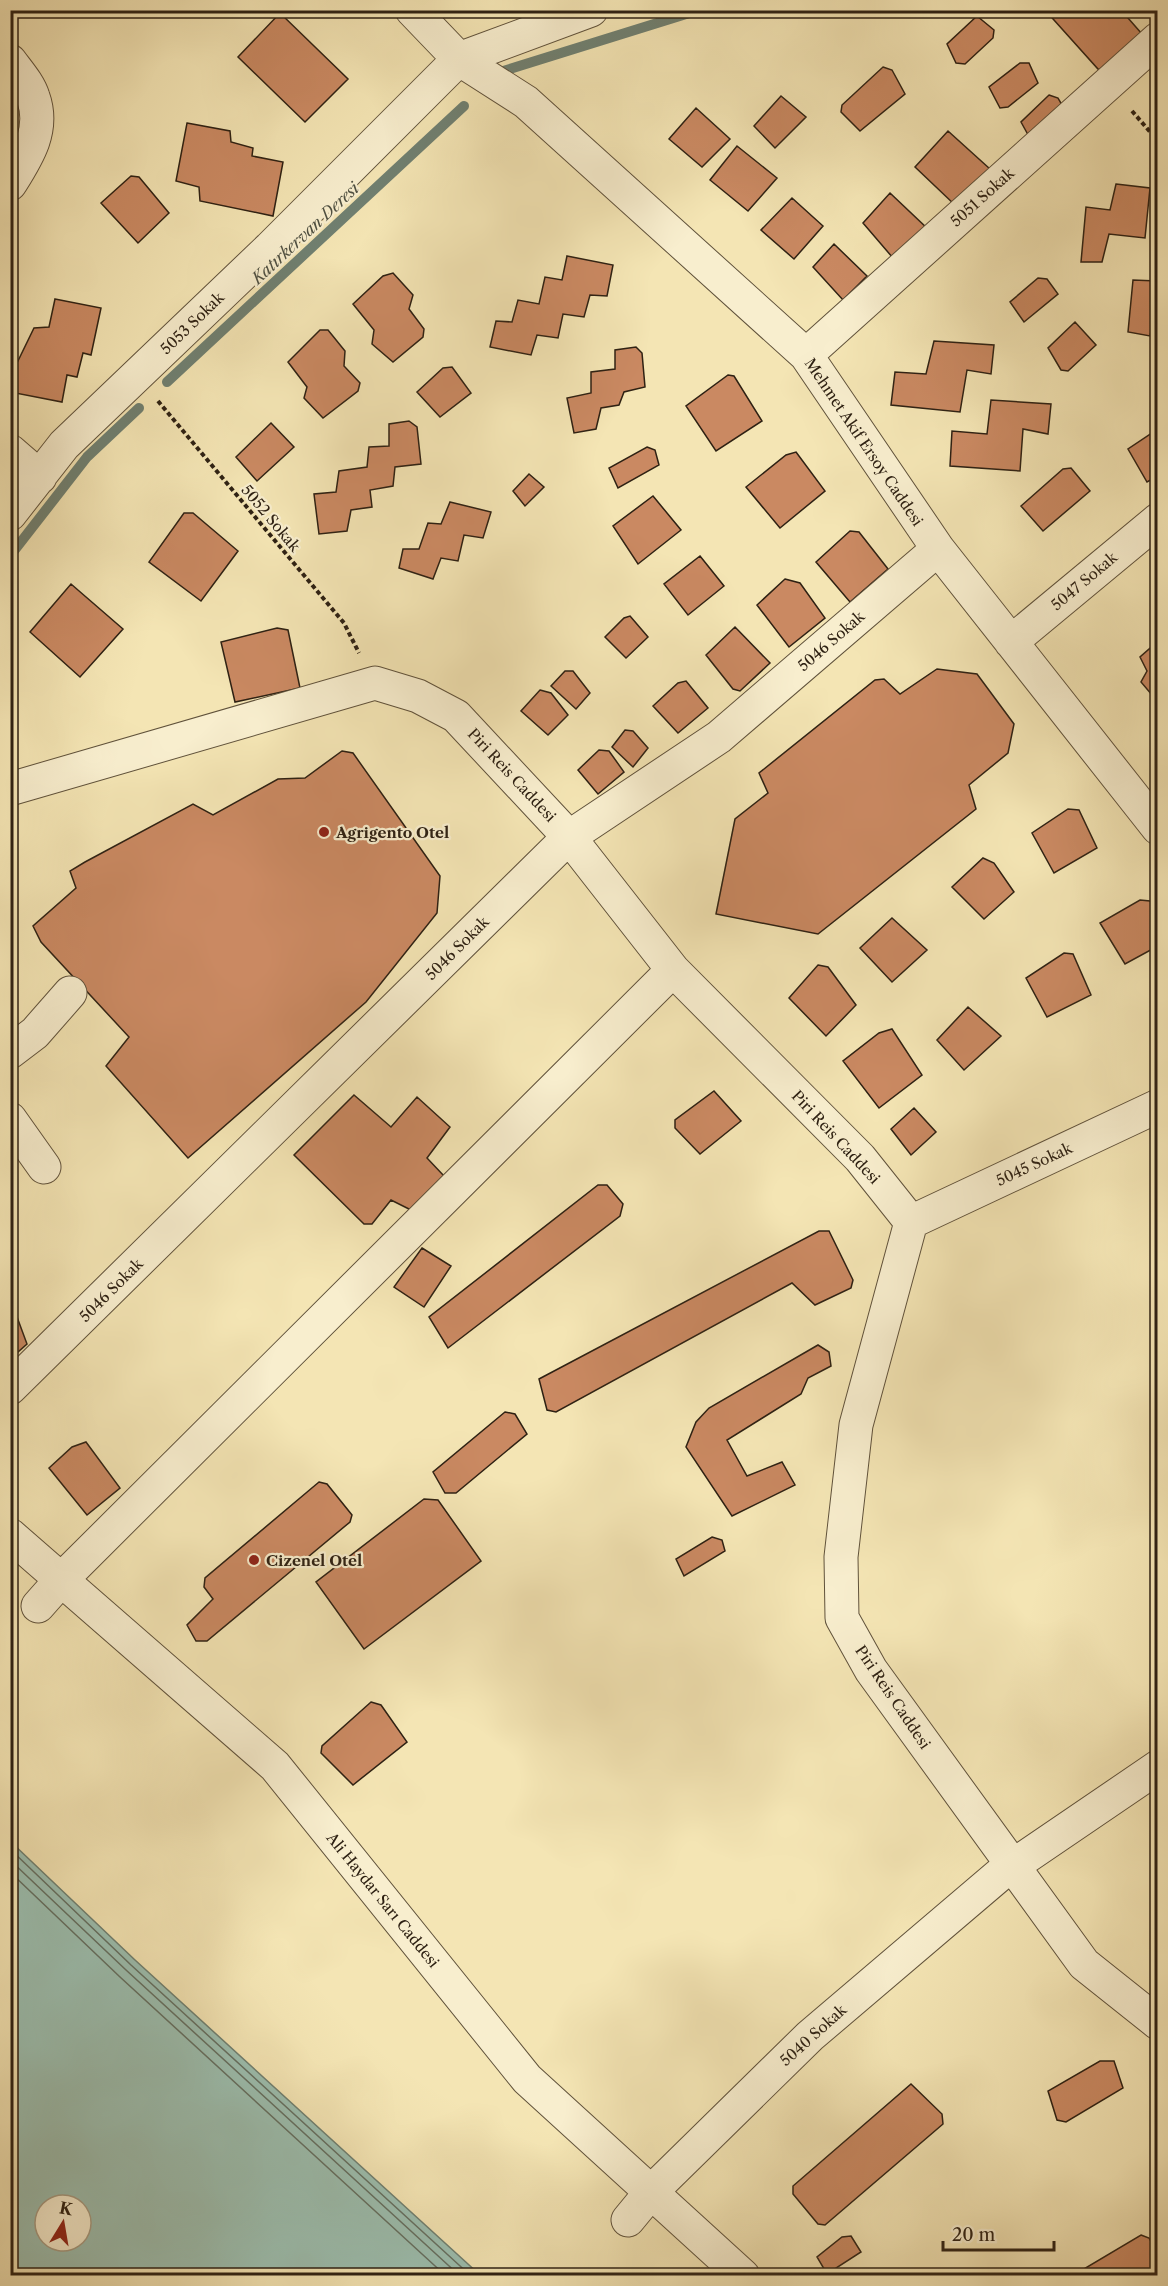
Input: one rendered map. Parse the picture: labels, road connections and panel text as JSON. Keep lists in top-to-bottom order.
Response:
{
  "streets": {
    "street": [
      "5051 Sokak",
      "5053 Sokak",
      "Mehmet Akif Ersoy Caddesi",
      "5047 Sokak",
      "5046 Sokak",
      "Piri Reis Caddesi",
      "5045 Sokak",
      "Ali Haydar Sarı Caddesi",
      "5040 Sokak"
    ],
    "path": ["5052 Sokak"]
  },
  "crossings": [
    ["5051 Sokak", "Mehmet Akif Ersoy Caddesi"],
    ["5053 Sokak", "Mehmet Akif Ersoy Caddesi"],
    ["5053 Sokak", "5052 Sokak"],
    ["Mehmet Akif Ersoy Caddesi", "5047 Sokak"],
    ["Mehmet Akif Ersoy Caddesi", "5046 Sokak"],
    ["5052 Sokak", "Piri Reis Caddesi"],
    ["5046 Sokak", "Piri Reis Caddesi"],
    ["Piri Reis Caddesi", "5045 Sokak"],
    ["Piri Reis Caddesi", "5040 Sokak"],
    ["Ali Haydar Sarı Caddesi", "5040 Sokak"]
  ],
  "water": ["Katırkervan Deresi"],
  "places": ["Agrigento Otel", "Cizenel Otel"],
  "scale_bar": "20 m",
  "north": "top"
}
